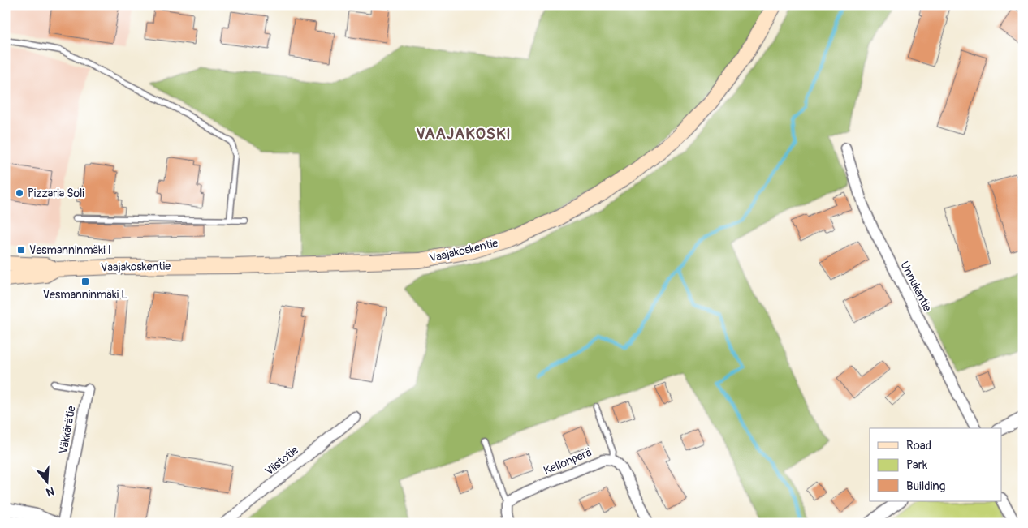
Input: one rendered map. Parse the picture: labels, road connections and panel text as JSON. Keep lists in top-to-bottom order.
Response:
{
  "streets": {
    "main road": ["Vaajakoskentie"],
    "street": [
      "Unnukantie",
      "Väkkärätie",
      "Viistotie",
      "Kellonperä"
    ]
  },
  "districts": ["VAAJAKOSKI"],
  "places": {
    "other": ["Pizzaria Soli"],
    "transit": ["Vesmanninmäki I", "Vesmanninmäki L"]
  },
  "legend": ["Road", "Park", "Building"],
  "north": "bottom"
}
